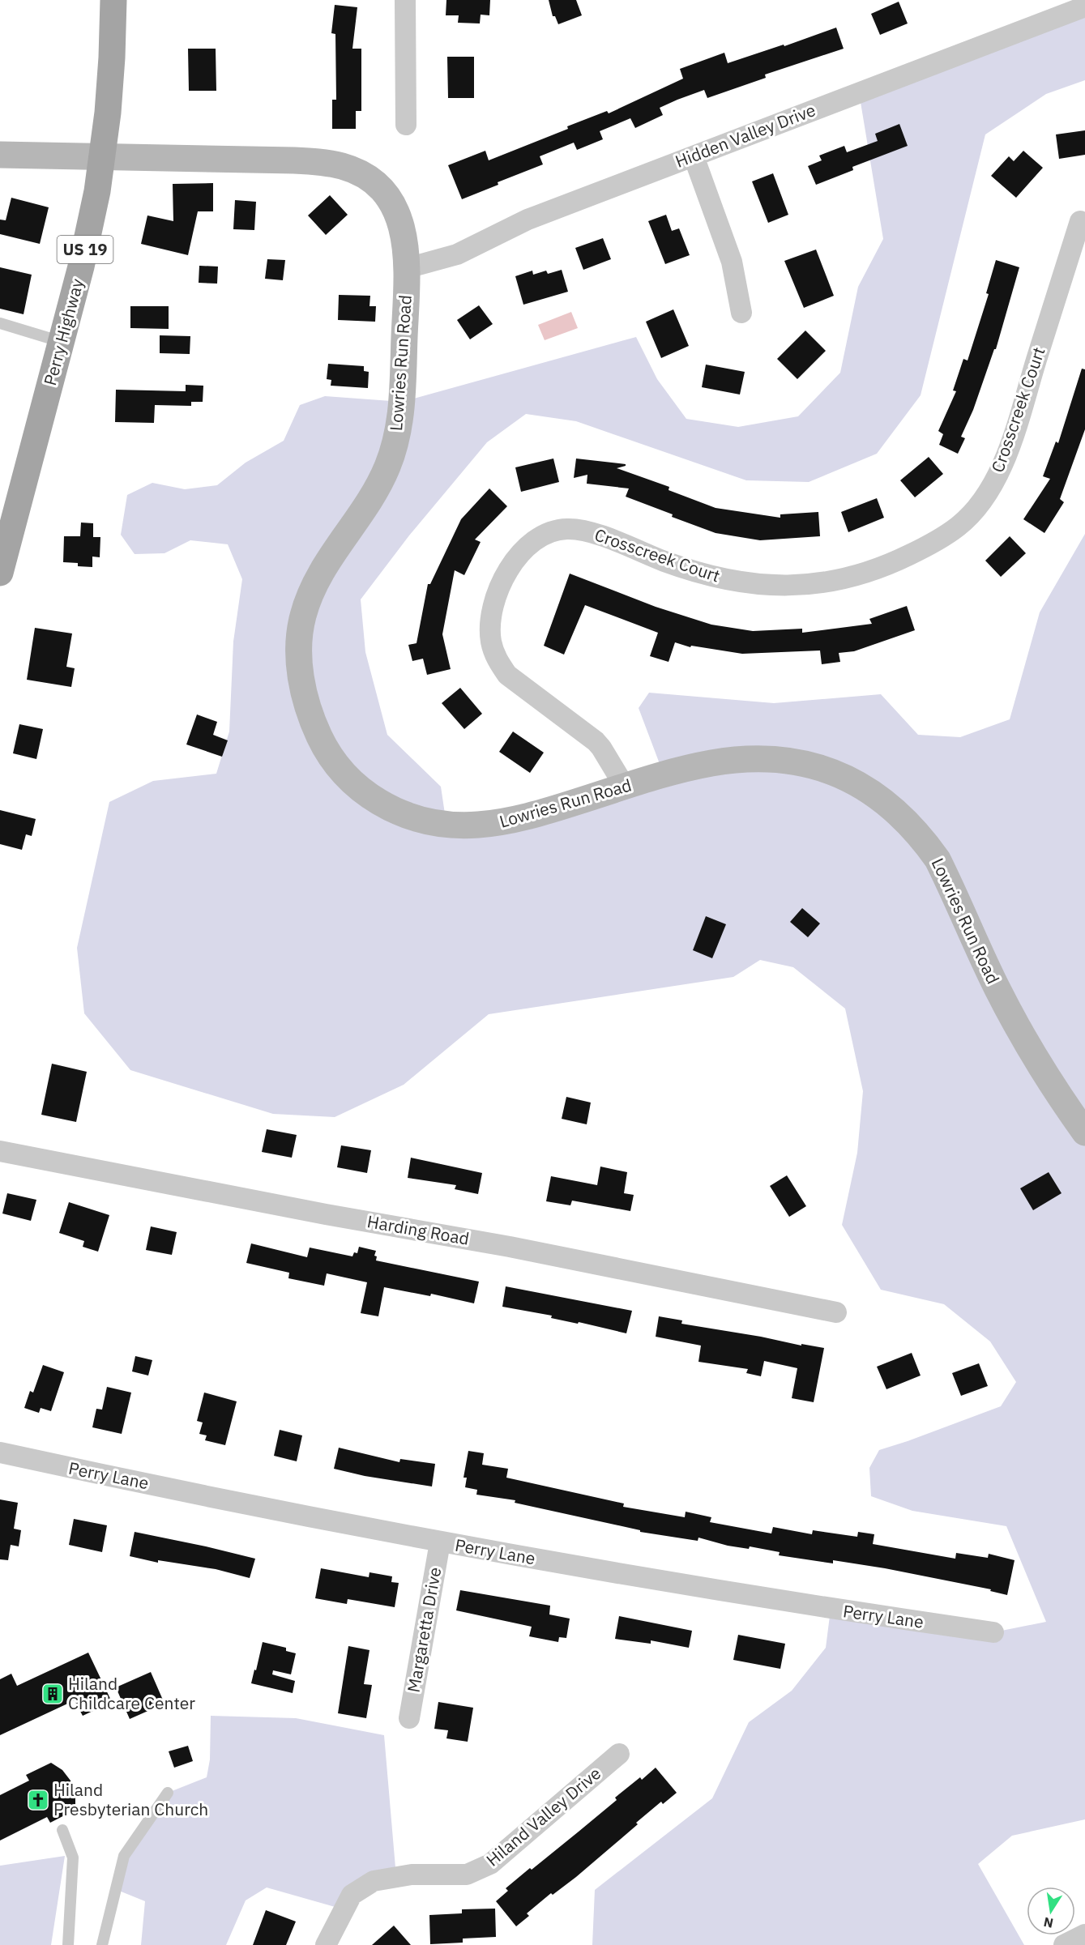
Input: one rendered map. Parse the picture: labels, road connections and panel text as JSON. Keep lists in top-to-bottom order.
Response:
{
  "streets": {
    "main road": ["US 19", "Perry Highway"],
    "street": [
      "Hidden Valley Drive",
      "Lowries Run Road",
      "Crosscreek Court",
      "Harding Road",
      "Perry Lane",
      "Margaretta Drive",
      "Hiland Valley Drive"
    ]
  },
  "crossings": [
    ["Hidden Valley Drive", "Lowries Run Road"],
    ["Perry Highway", "Lowries Run Road"],
    ["Lowries Run Road", "Crosscreek Court"],
    ["Perry Lane", "Margaretta Drive"]
  ],
  "places": {
    "building": ["Hiland Childcare Center"],
    "church": ["Hiland Presbyterian Church"]
  },
  "north": "bottom"
}
